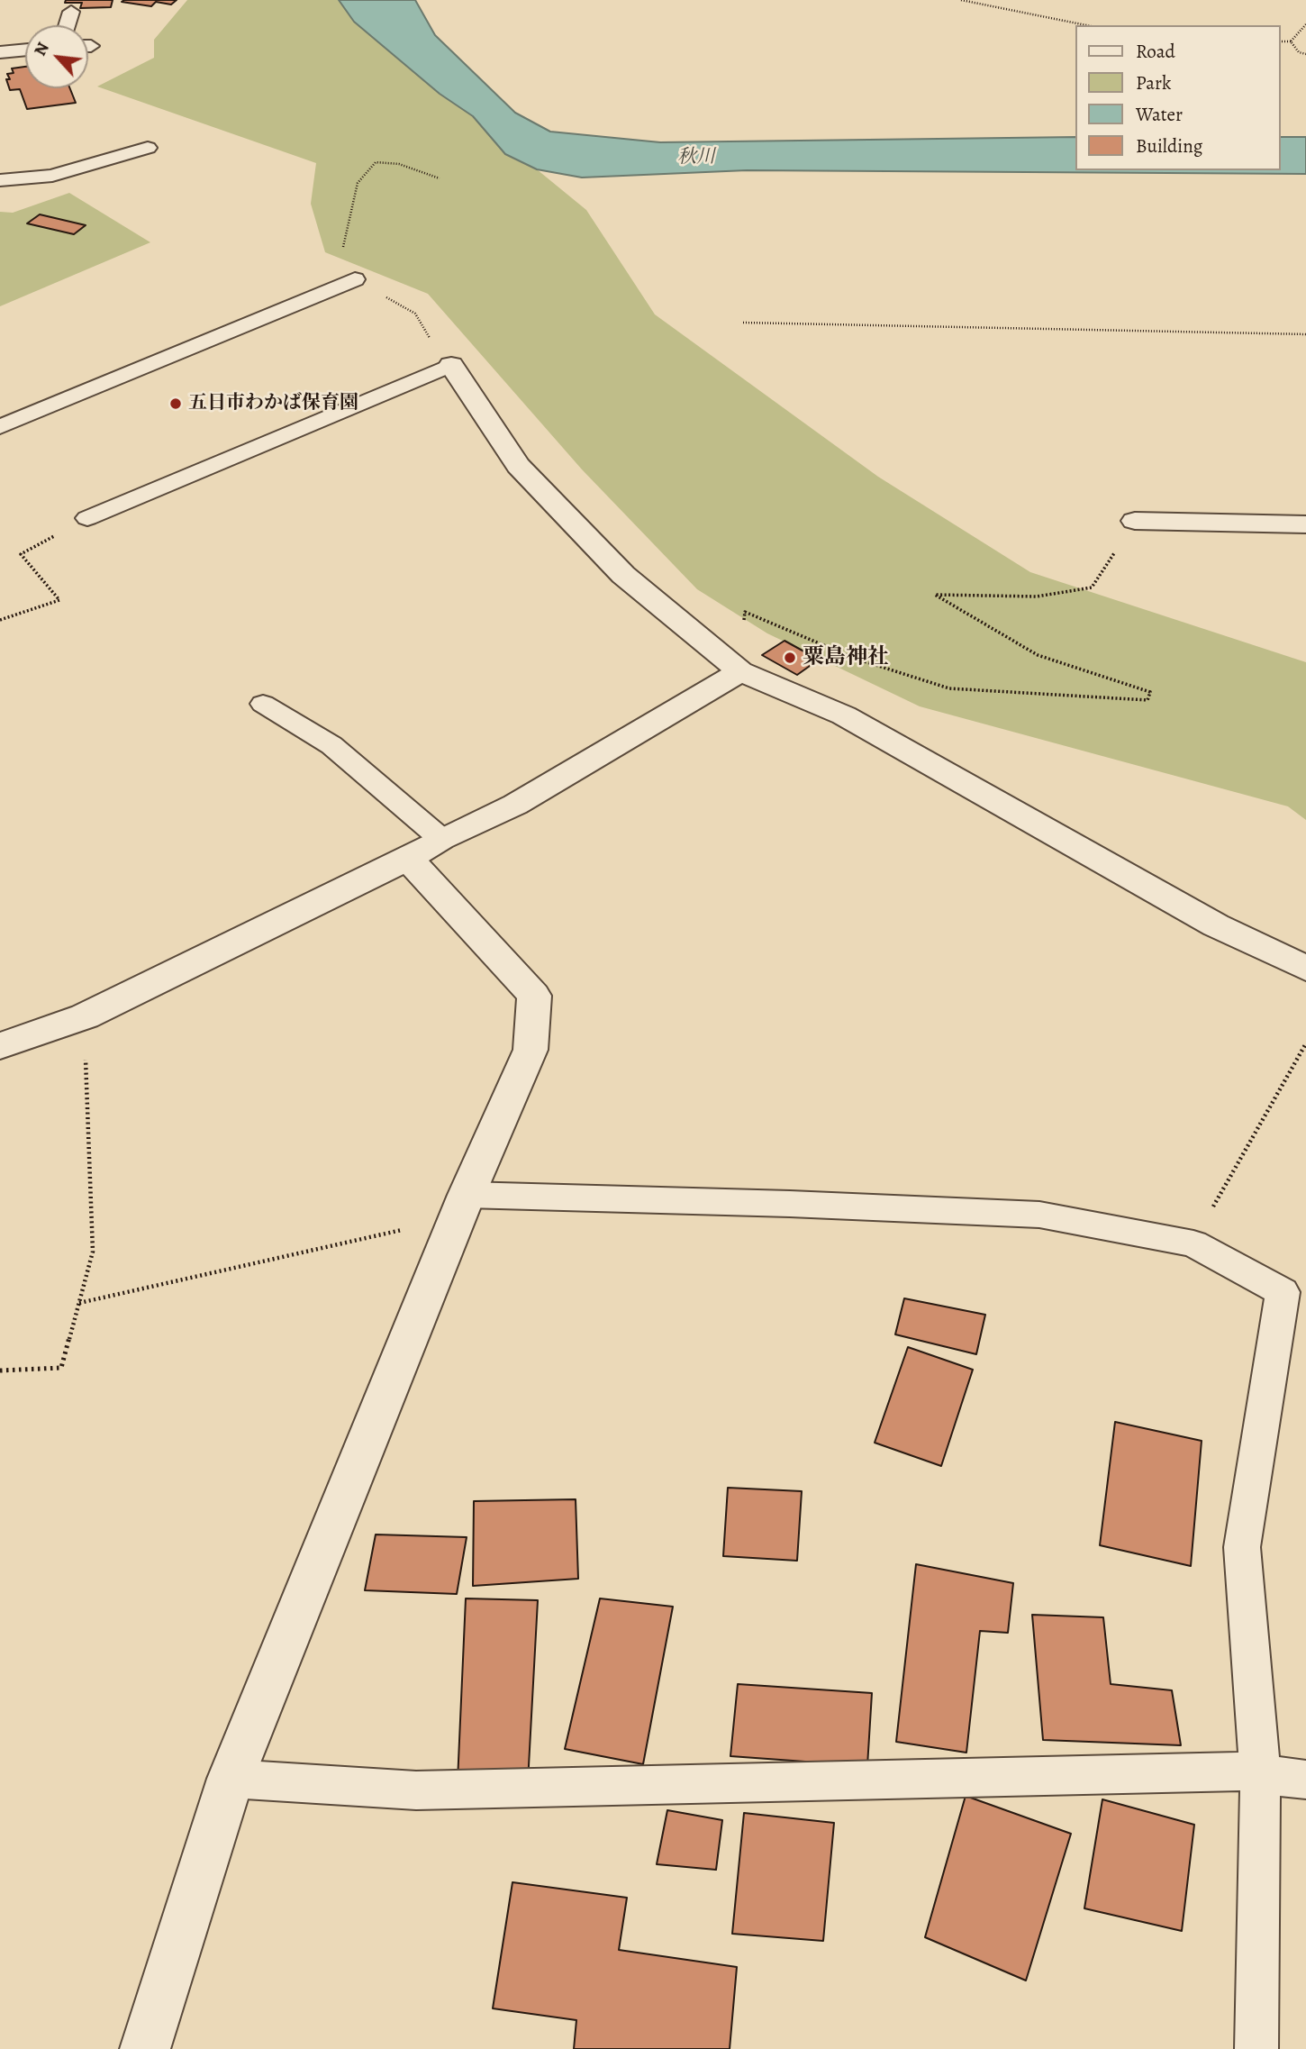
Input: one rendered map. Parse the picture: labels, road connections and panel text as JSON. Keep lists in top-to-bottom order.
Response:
{
  "water": ["秋川"],
  "places": ["五日市わかば保育園", "粟島神社"],
  "legend": [
    "Road",
    "Park",
    "Water",
    "Building"
  ],
  "north": "top left"
}
